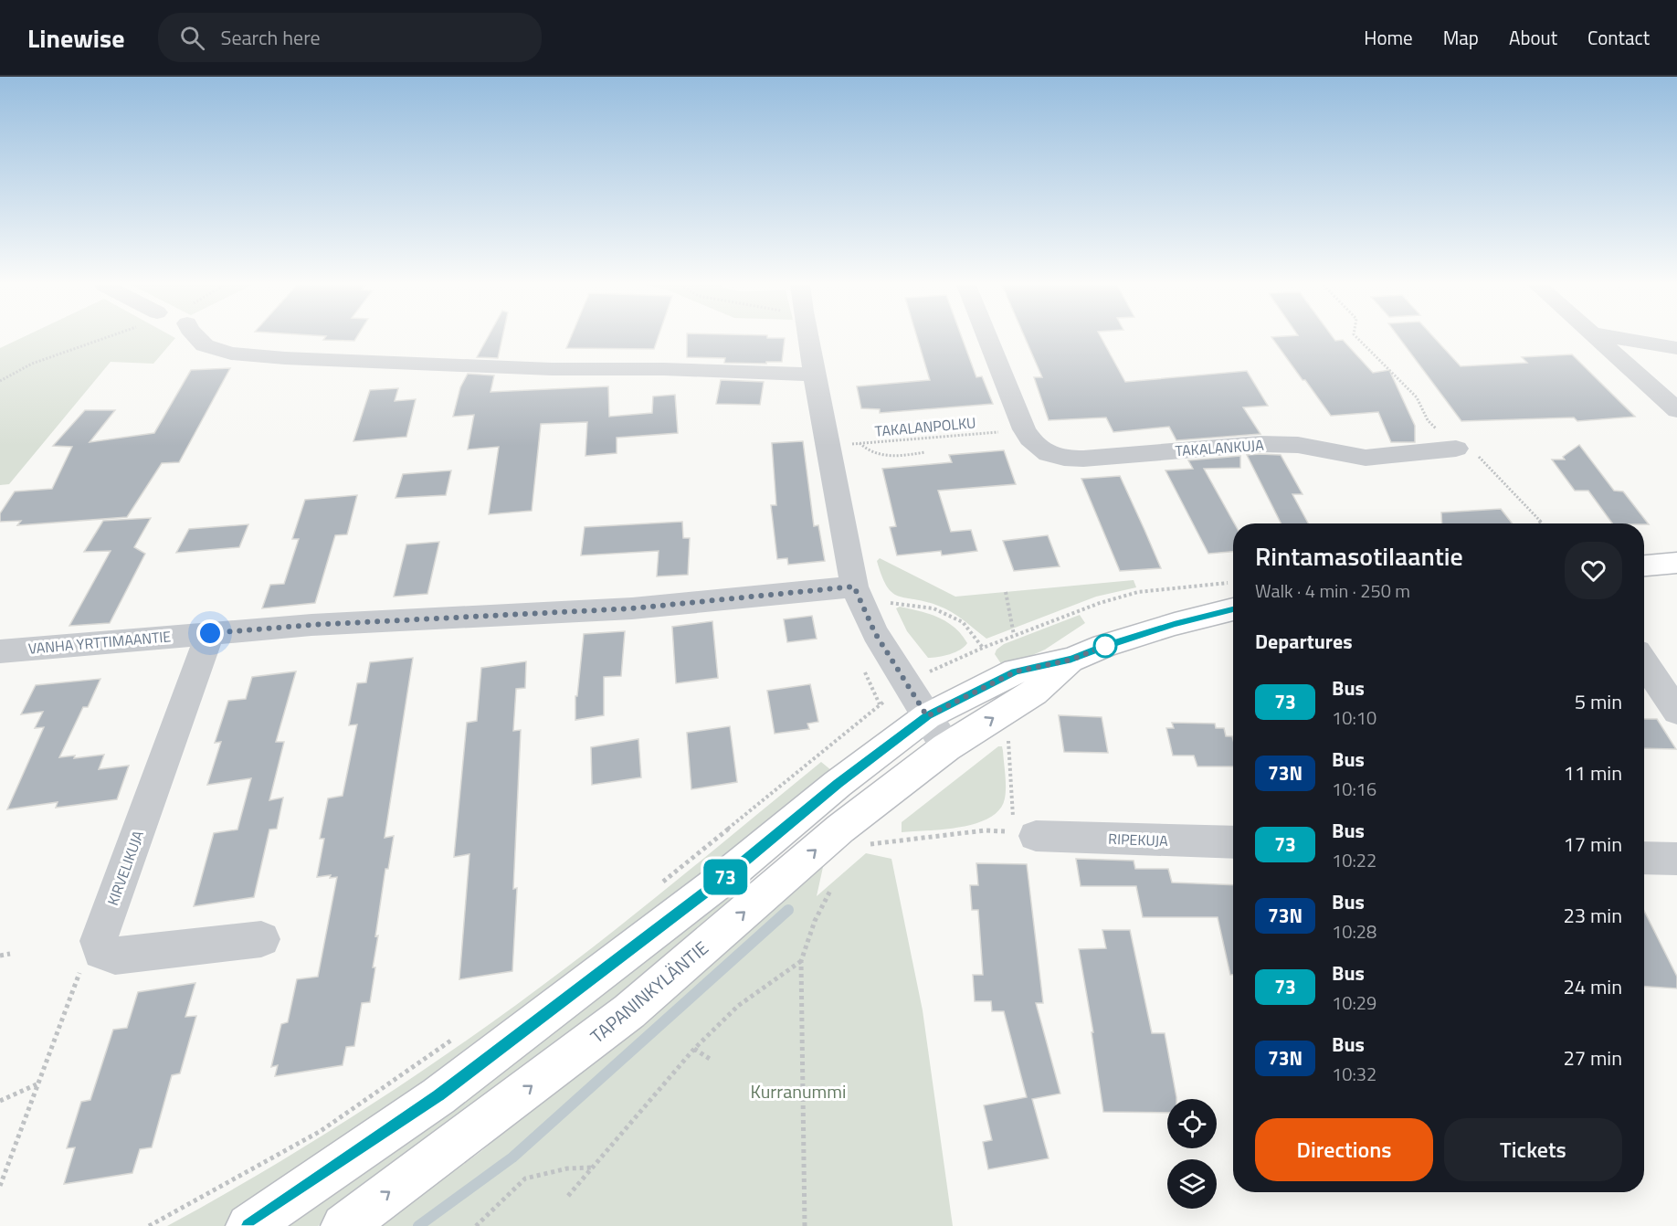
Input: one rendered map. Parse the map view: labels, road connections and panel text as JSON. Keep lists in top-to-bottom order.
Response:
{
  "streets": {
    "main road": ["TAPANINKYLÄNTIE"],
    "street": [
      "TAKALANKUJA",
      "VANHA YRTTIMAANTIE",
      "RIPEKUJA",
      "KIRVELIKUJA"
    ],
    "path": ["TAKALANPOLKU"]
  },
  "crossings": [
    ["TAKALANPOLKU", "TAKALANKUJA"],
    ["VANHA YRTTIMAANTIE", "KIRVELIKUJA"]
  ],
  "parks": ["Kurranummi"],
  "lines": ["bus line 73"],
  "page": {
    "header": "Linewise",
    "search": "Search here",
    "nav": [
      "Home",
      "Map",
      "About",
      "Contact"
    ],
    "on_map": "73",
    "heading": [
      ["Rintamasotilaantie", "Walk · 4 min · 250 m"],
      "Departures"
    ],
    "list": [
      {
        "mark": "73",
        "name": "Bus",
        "note": "10:10",
        "value": "5 min"
      },
      {
        "mark": "73N",
        "name": "Bus",
        "note": "10:16",
        "value": "11 min"
      },
      {
        "mark": "73",
        "name": "Bus",
        "note": "10:22",
        "value": "17 min"
      },
      {
        "mark": "73N",
        "name": "Bus",
        "note": "10:28",
        "value": "23 min"
      },
      {
        "mark": "73",
        "name": "Bus",
        "note": "10:29",
        "value": "24 min"
      },
      {
        "mark": "73N",
        "name": "Bus",
        "note": "10:32",
        "value": "27 min"
      }
    ],
    "buttons": ["Directions", "Tickets"]
  }
}
